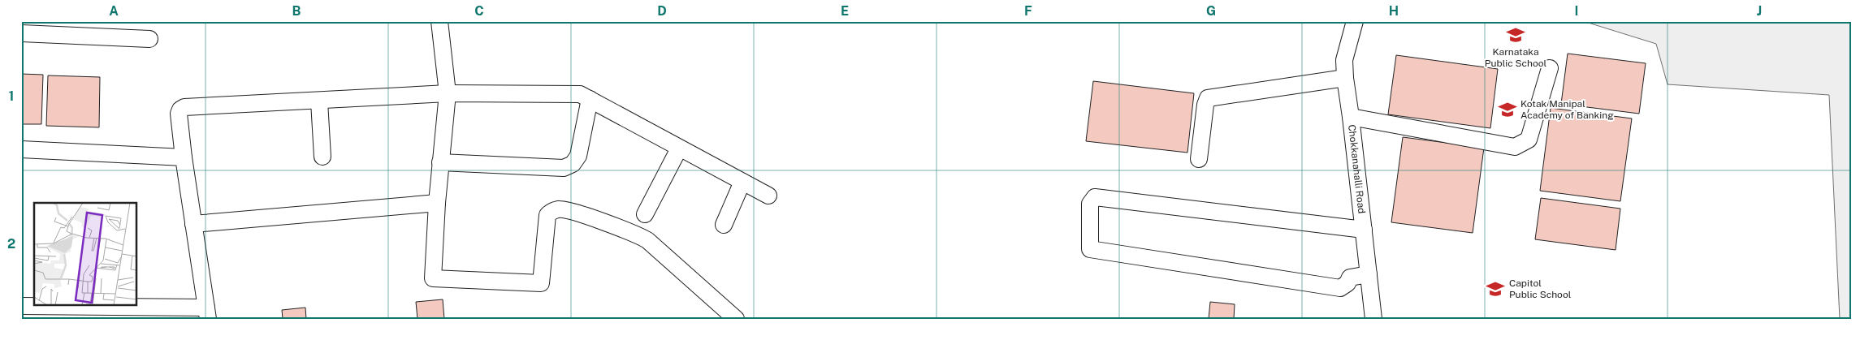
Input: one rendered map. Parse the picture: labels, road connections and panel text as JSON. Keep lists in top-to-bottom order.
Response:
{
  "streets": {
    "street": ["Chokkanahalli Road"]
  },
  "places": {
    "school or university": ["Karnataka Public School", "Kotak Manipal Academy of Banking", "Capitol Public School"]
  },
  "grid": {
    "columns": [
      "A",
      "B",
      "C",
      "D",
      "E",
      "F",
      "G",
      "H",
      "I",
      "J"
    ],
    "rows": ["1", "2"]
  }
}
